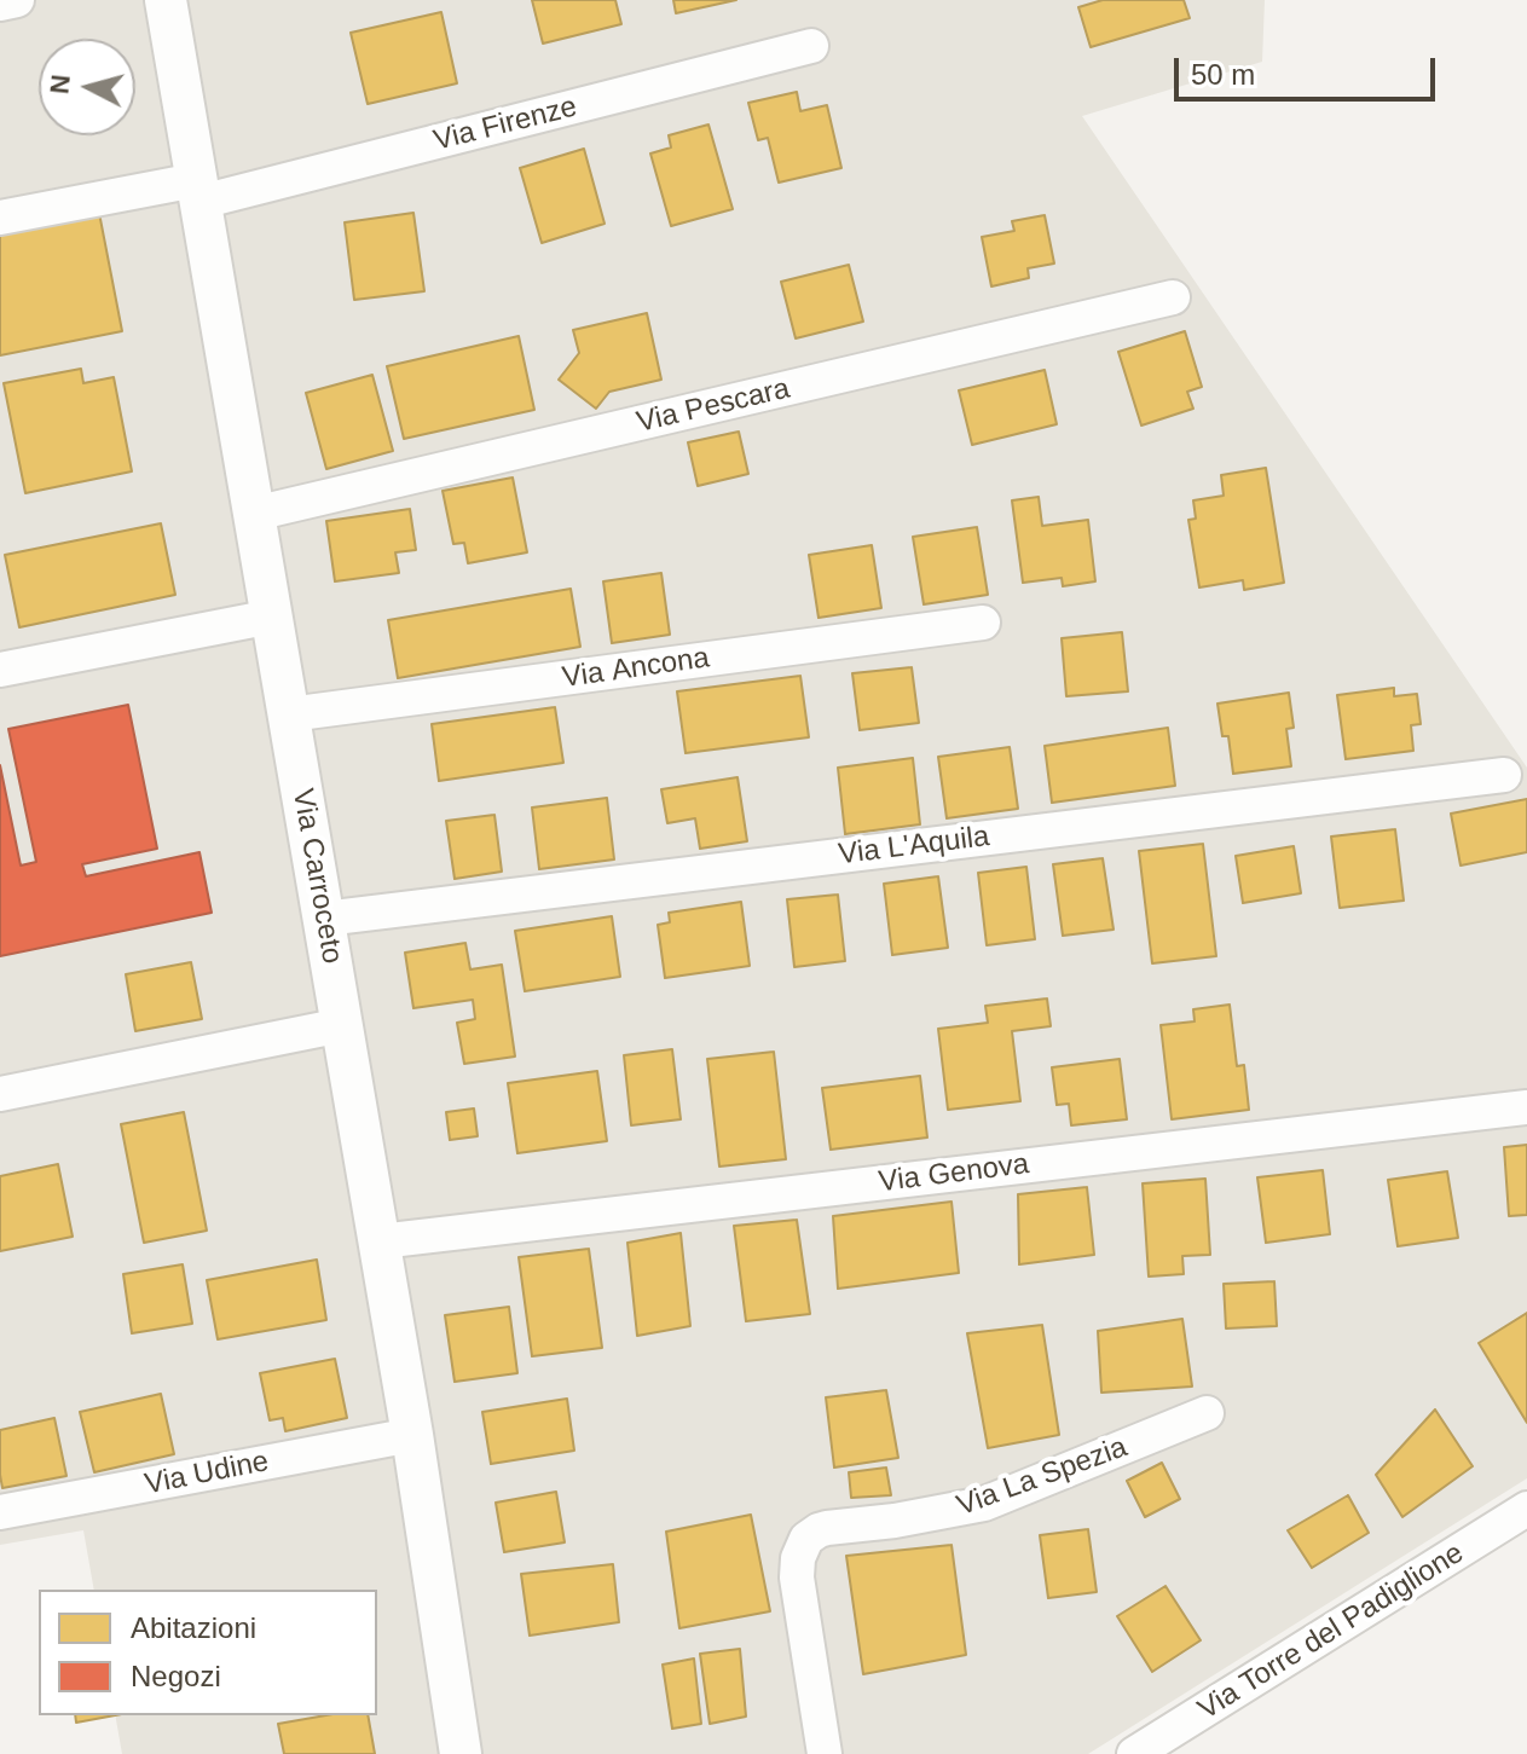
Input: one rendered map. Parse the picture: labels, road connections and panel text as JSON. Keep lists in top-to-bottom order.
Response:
{
  "streets": {
    "street": [
      "Via Firenze",
      "Via Pescara",
      "Via Ancona",
      "Via L'Aquila",
      "Via Carroceto",
      "Via Genova",
      "Via Udine",
      "Via La Spezia",
      "Via Torre del Padiglione"
    ]
  },
  "crossings": [
    ["Via Firenze", "Via Carroceto"],
    ["Via Pescara", "Via Carroceto"],
    ["Via Ancona", "Via Carroceto"],
    ["Via L'Aquila", "Via Carroceto"],
    ["Via Carroceto", "Via Genova"],
    ["Via Carroceto", "Via Udine"]
  ],
  "legend": ["Abitazioni", "Negozi"],
  "scale_bar": "50 m",
  "north": "left"
}
